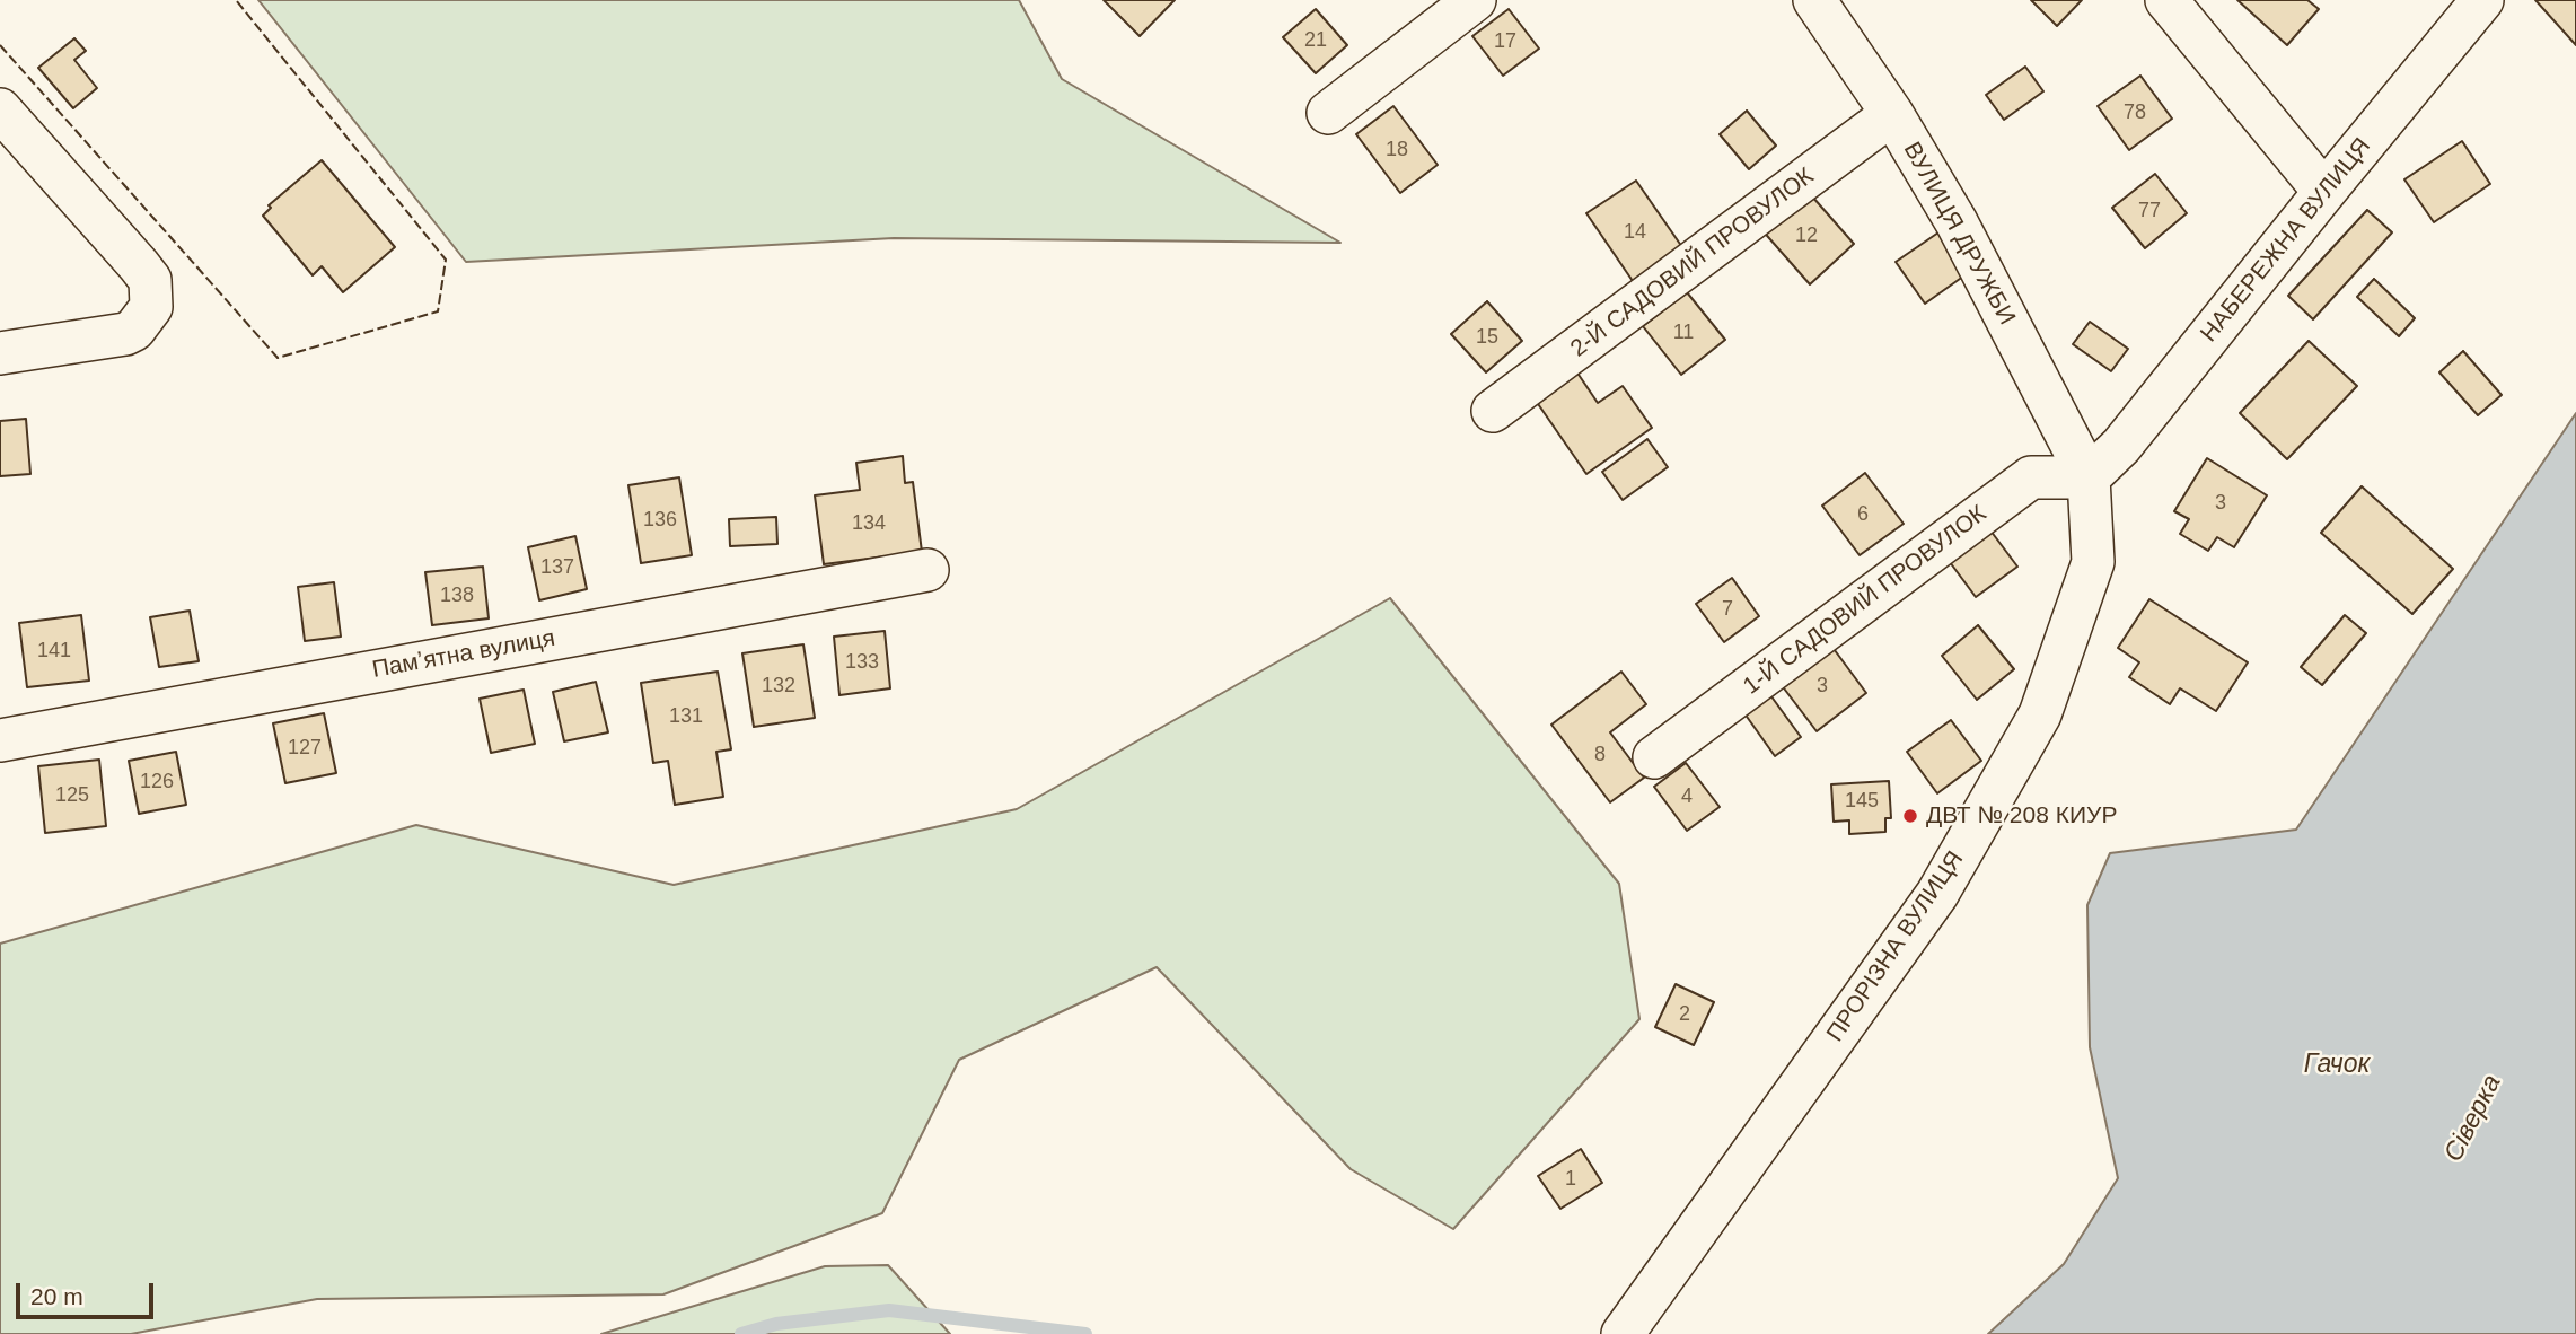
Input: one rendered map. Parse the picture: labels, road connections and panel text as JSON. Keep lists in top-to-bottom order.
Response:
{
  "streets": {
    "street": [
      "ВУЛИЦЯ ДРУЖБИ",
      "НАБЕРЕЖНА ВУЛИЦЯ",
      "2-Й САДОВИЙ ПРОВУЛОК",
      "1-Й САДОВИЙ ПРОВУЛОК",
      "Памʼятна вулиця",
      "ПРОРІЗНА ВУЛИЦЯ"
    ]
  },
  "crossings": [
    ["ВУЛИЦЯ ДРУЖБИ", "НАБЕРЕЖНА ВУЛИЦЯ"],
    ["ВУЛИЦЯ ДРУЖБИ", "2-Й САДОВИЙ ПРОВУЛОК"],
    ["ВУЛИЦЯ ДРУЖБИ", "1-Й САДОВИЙ ПРОВУЛОК"],
    ["ВУЛИЦЯ ДРУЖБИ", "ПРОРІЗНА ВУЛИЦЯ"],
    ["НАБЕРЕЖНА ВУЛИЦЯ", "1-Й САДОВИЙ ПРОВУЛОК"],
    ["НАБЕРЕЖНА ВУЛИЦЯ", "ПРОРІЗНА ВУЛИЦЯ"],
    ["1-Й САДОВИЙ ПРОВУЛОК", "ПРОРІЗНА ВУЛИЦЯ"]
  ],
  "water": ["Гачок", "Сіверка"],
  "places": ["ДВТ № 208 КИУР"],
  "house_numbers": [
    "21",
    "17",
    "78",
    "18",
    "77",
    "14",
    "12",
    "11",
    "15",
    "3",
    "6",
    "136",
    "134",
    "137",
    "138",
    "7",
    "141",
    "133",
    "132",
    "3",
    "131",
    "127",
    "8",
    "126",
    "125",
    "4",
    "145",
    "2",
    "1"
  ],
  "scale_bar": "20 m"
}
